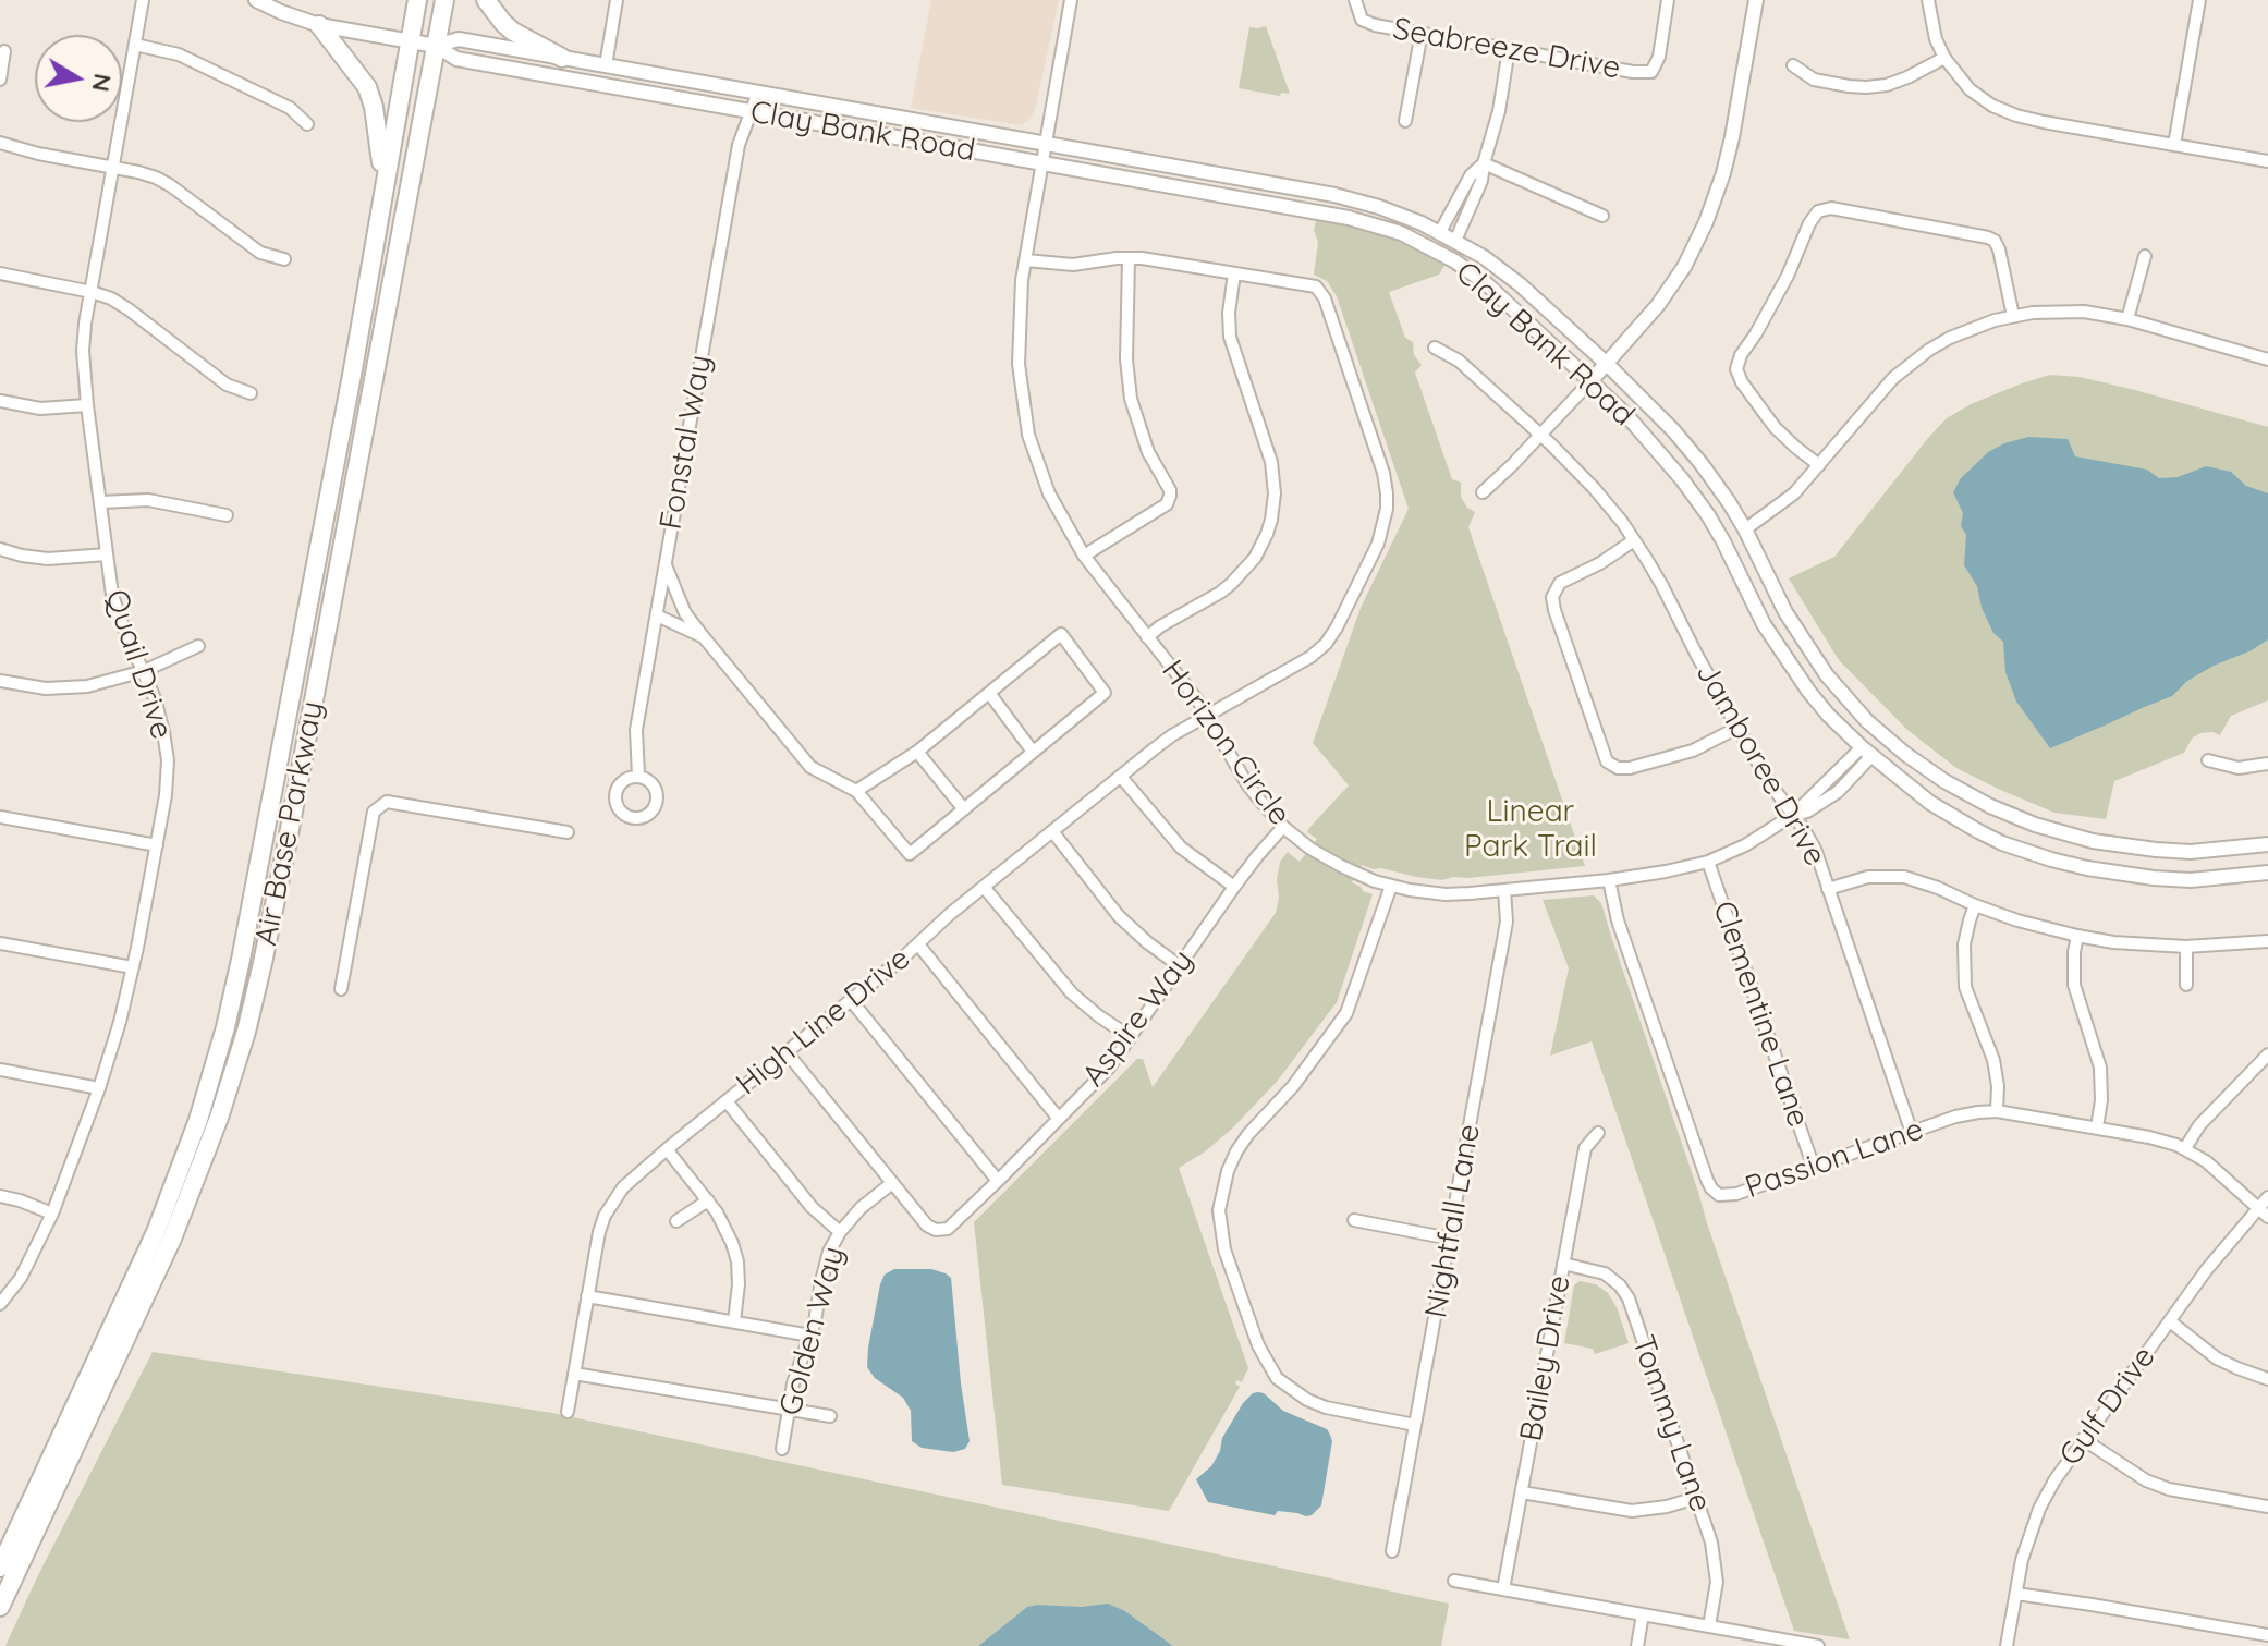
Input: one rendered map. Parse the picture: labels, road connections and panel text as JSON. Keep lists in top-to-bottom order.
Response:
{
  "streets": {
    "main road": ["Air Base Parkway"],
    "street": [
      "Seabreeze Drive",
      "Clay Bank Road",
      "Fonstal Way",
      "Quail Drive",
      "Horizon Circle",
      "Jamboree Drive",
      "Clementine Lane",
      "Aspire Way",
      "High Line Drive",
      "Passion Lane",
      "Nightfall Lane",
      "Golden Way",
      "Bailey Drive",
      "Gulf Drive",
      "Tommy Lane"
    ]
  },
  "crossings": [
    ["Clay Bank Road", "Fonstal Way"],
    ["Clay Bank Road", "Horizon Circle"],
    ["Clay Bank Road", "Air Base Parkway"],
    ["Horizon Circle", "Jamboree Drive"],
    ["Horizon Circle", "Clementine Lane"],
    ["Horizon Circle", "Aspire Way"],
    ["Horizon Circle", "High Line Drive"],
    ["Horizon Circle", "Passion Lane"],
    ["Horizon Circle", "Nightfall Lane"],
    ["Jamboree Drive", "Passion Lane"],
    ["Clementine Lane", "Passion Lane"],
    ["Aspire Way", "Golden Way"],
    ["Passion Lane", "Gulf Drive"],
    ["Bailey Drive", "Tommy Lane"]
  ],
  "parks": ["Linear Park Trail"],
  "north": "right"
}
